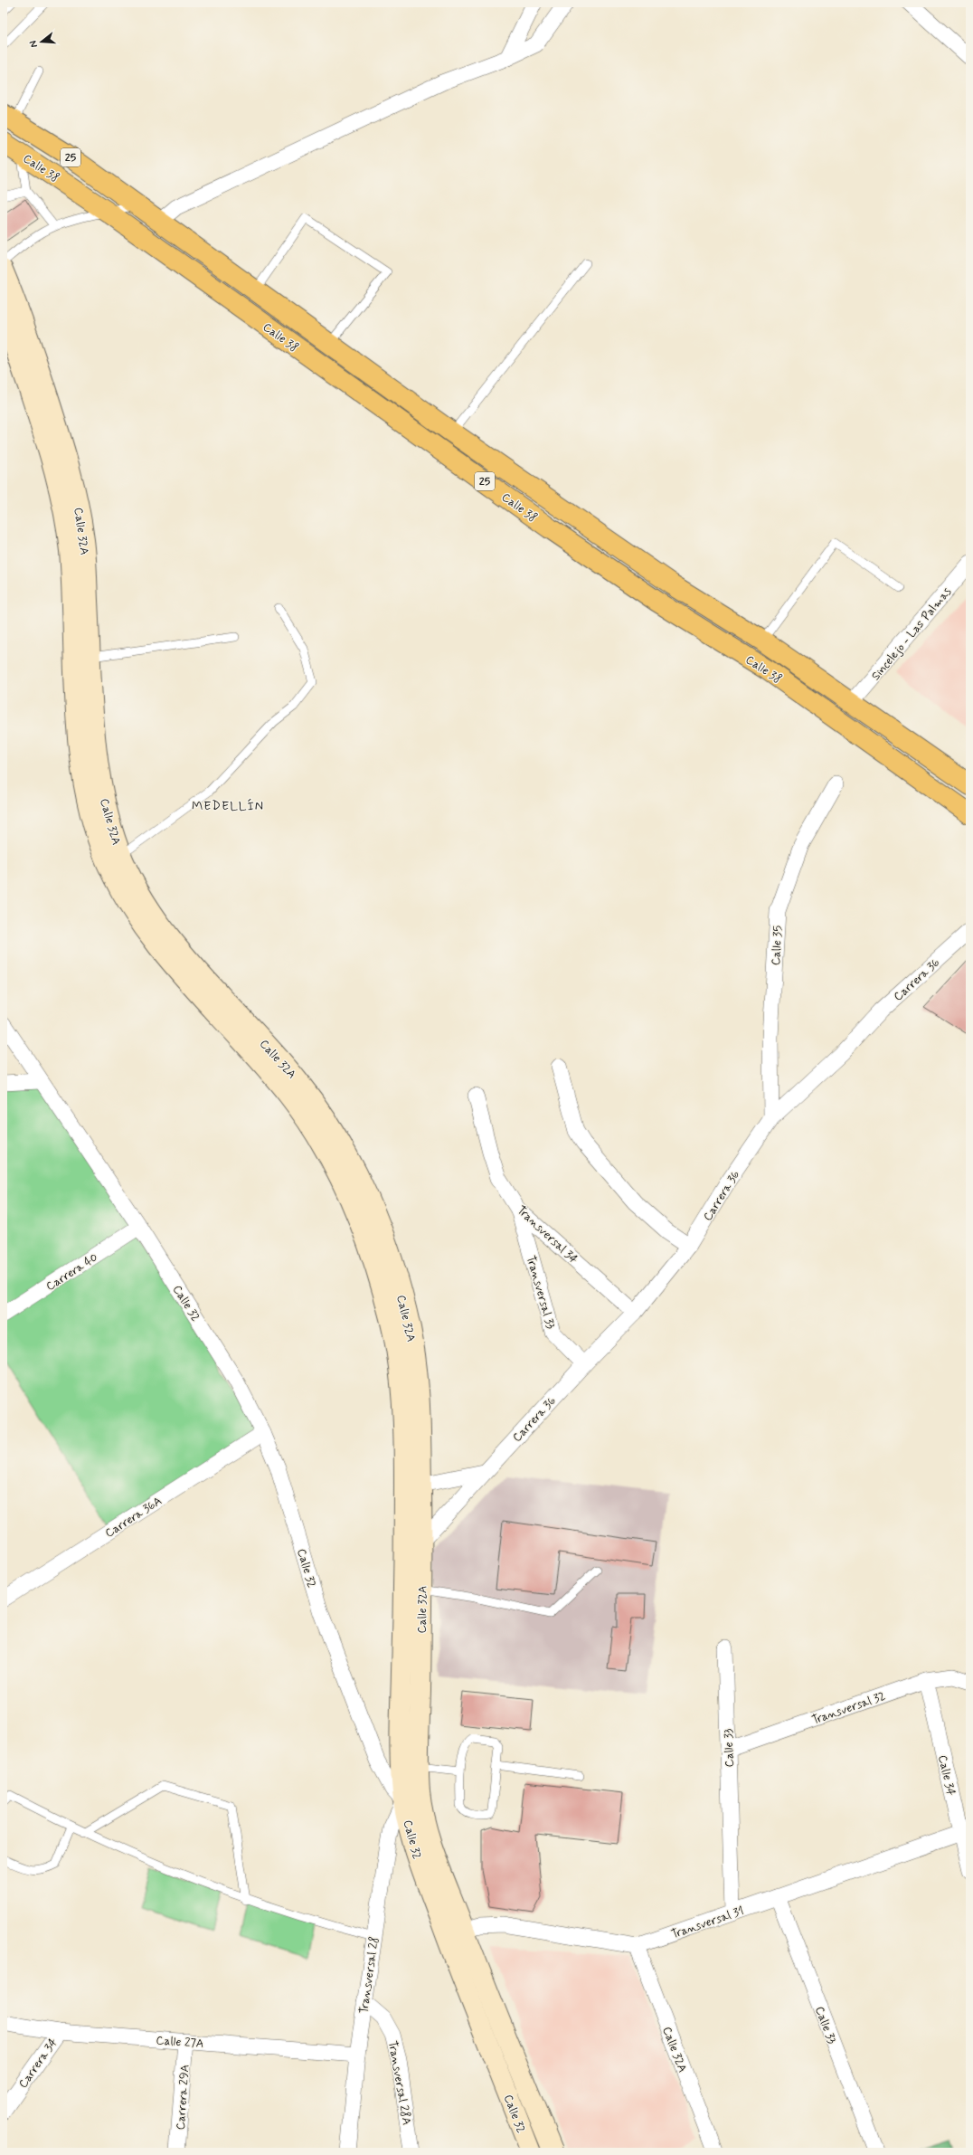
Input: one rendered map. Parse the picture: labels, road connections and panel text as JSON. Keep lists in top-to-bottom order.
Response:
{
  "streets": {
    "highway": ["25", "Calle 38"],
    "main road": ["Calle 32A", "Calle 32"],
    "street": [
      "Sincelejo - Las Palmas",
      "Calle 35",
      "Carrera 36",
      "Transversal 34",
      "Carrera 40",
      "Transversal 33",
      "Carrera 36A",
      "Transversal 32",
      "Calle 33",
      "Calle 34",
      "Transversal 31",
      "Transversal 28",
      "Calle 27A",
      "Carrera 34",
      "Transversal 28A",
      "Carrera 29A"
    ]
  },
  "crossings": [
    ["Calle 38", "Sincelejo - Las Palmas"],
    ["Calle 32A", "Carrera 36"],
    ["Calle 32A", "Calle 32"],
    ["Calle 32A", "Transversal 31"],
    ["Calle 32A", "Transversal 28"],
    ["Calle 35", "Carrera 36"],
    ["Carrera 36", "Transversal 34"],
    ["Carrera 36", "Transversal 33"],
    ["Transversal 34", "Transversal 33"],
    ["Carrera 40", "Calle 32"],
    ["Calle 32", "Carrera 36A"],
    ["Calle 32", "Transversal 31"],
    ["Calle 32", "Transversal 28"],
    ["Transversal 32", "Calle 33"],
    ["Transversal 32", "Calle 34"],
    ["Calle 33", "Transversal 31"],
    ["Calle 34", "Transversal 31"],
    ["Transversal 28", "Calle 27A"],
    ["Transversal 28", "Transversal 28A"],
    ["Calle 27A", "Carrera 34"],
    ["Calle 27A", "Carrera 29A"]
  ],
  "districts": ["MEDELLÍN"],
  "north": "left"
}
